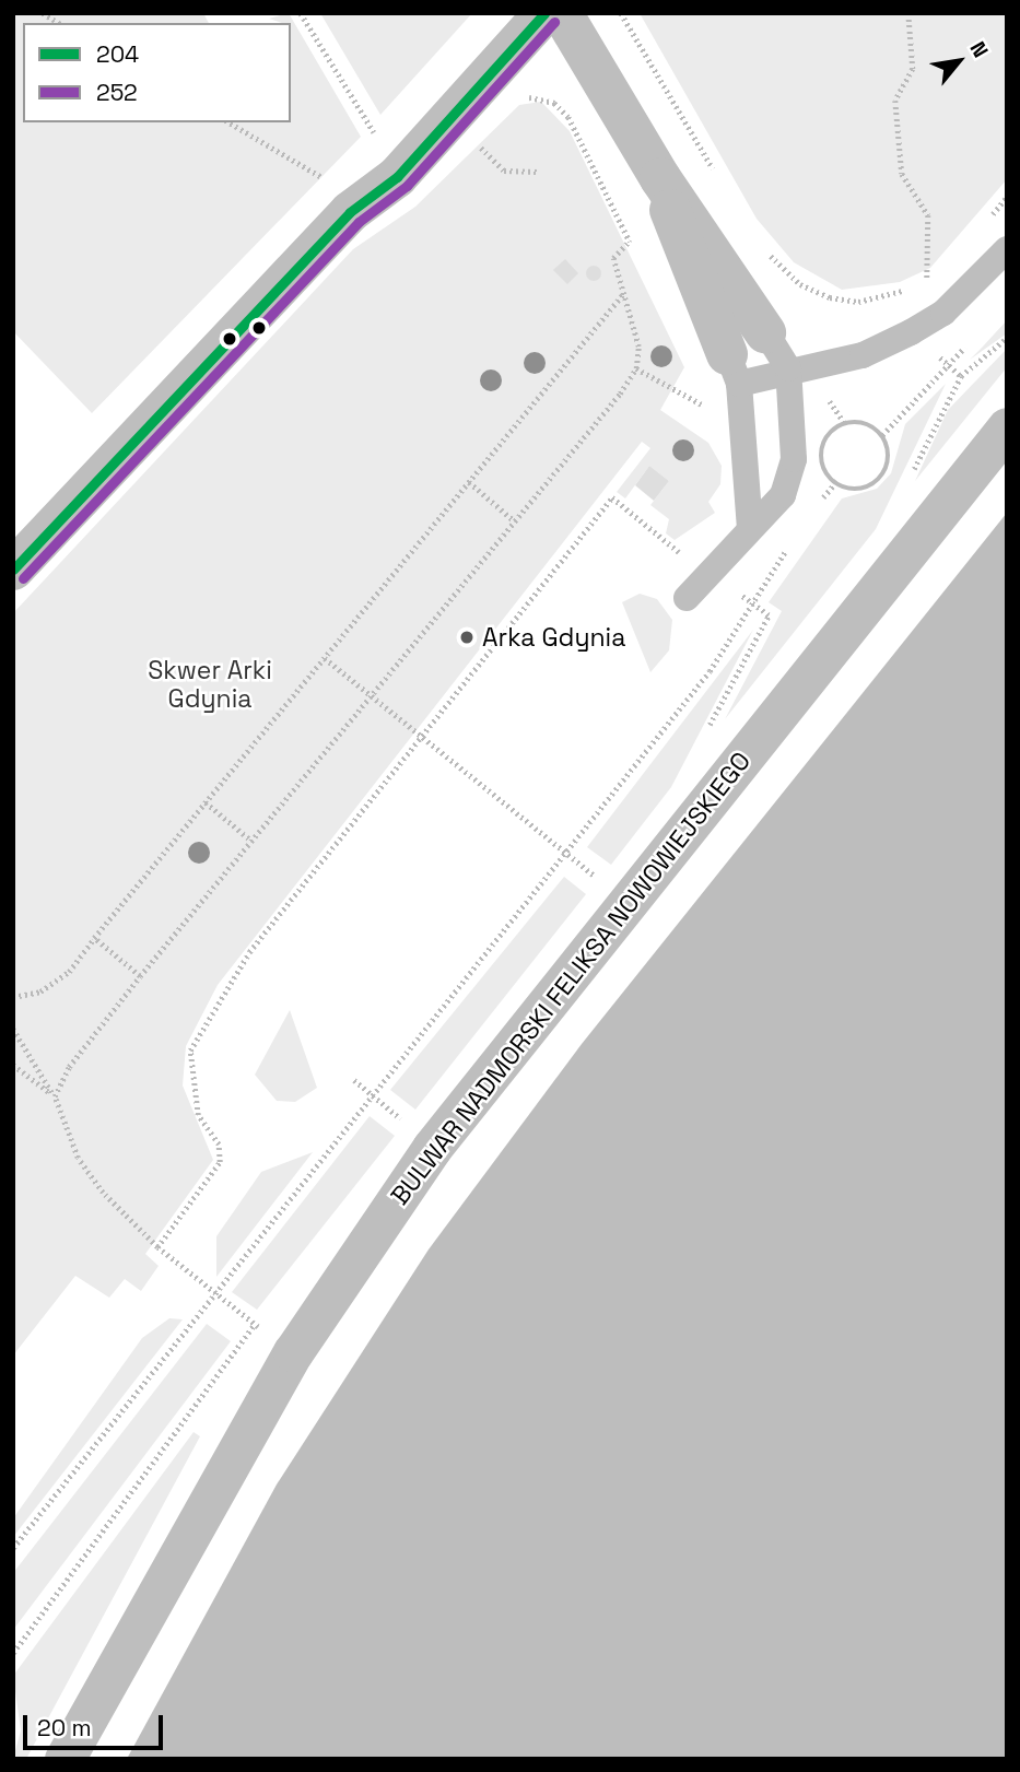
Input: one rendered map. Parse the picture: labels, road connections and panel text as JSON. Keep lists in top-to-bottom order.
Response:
{
  "streets": {
    "street": ["BULWAR NADMORSKI FELIKSA NOWOWIEJSKIEGO"]
  },
  "parks": ["Skwer Arki Gdynia"],
  "places": ["Arka Gdynia"],
  "lines": ["transit line 204", "transit line 252"],
  "legend": ["204", "252"],
  "scale_bar": "20 m",
  "north": "top right"
}
